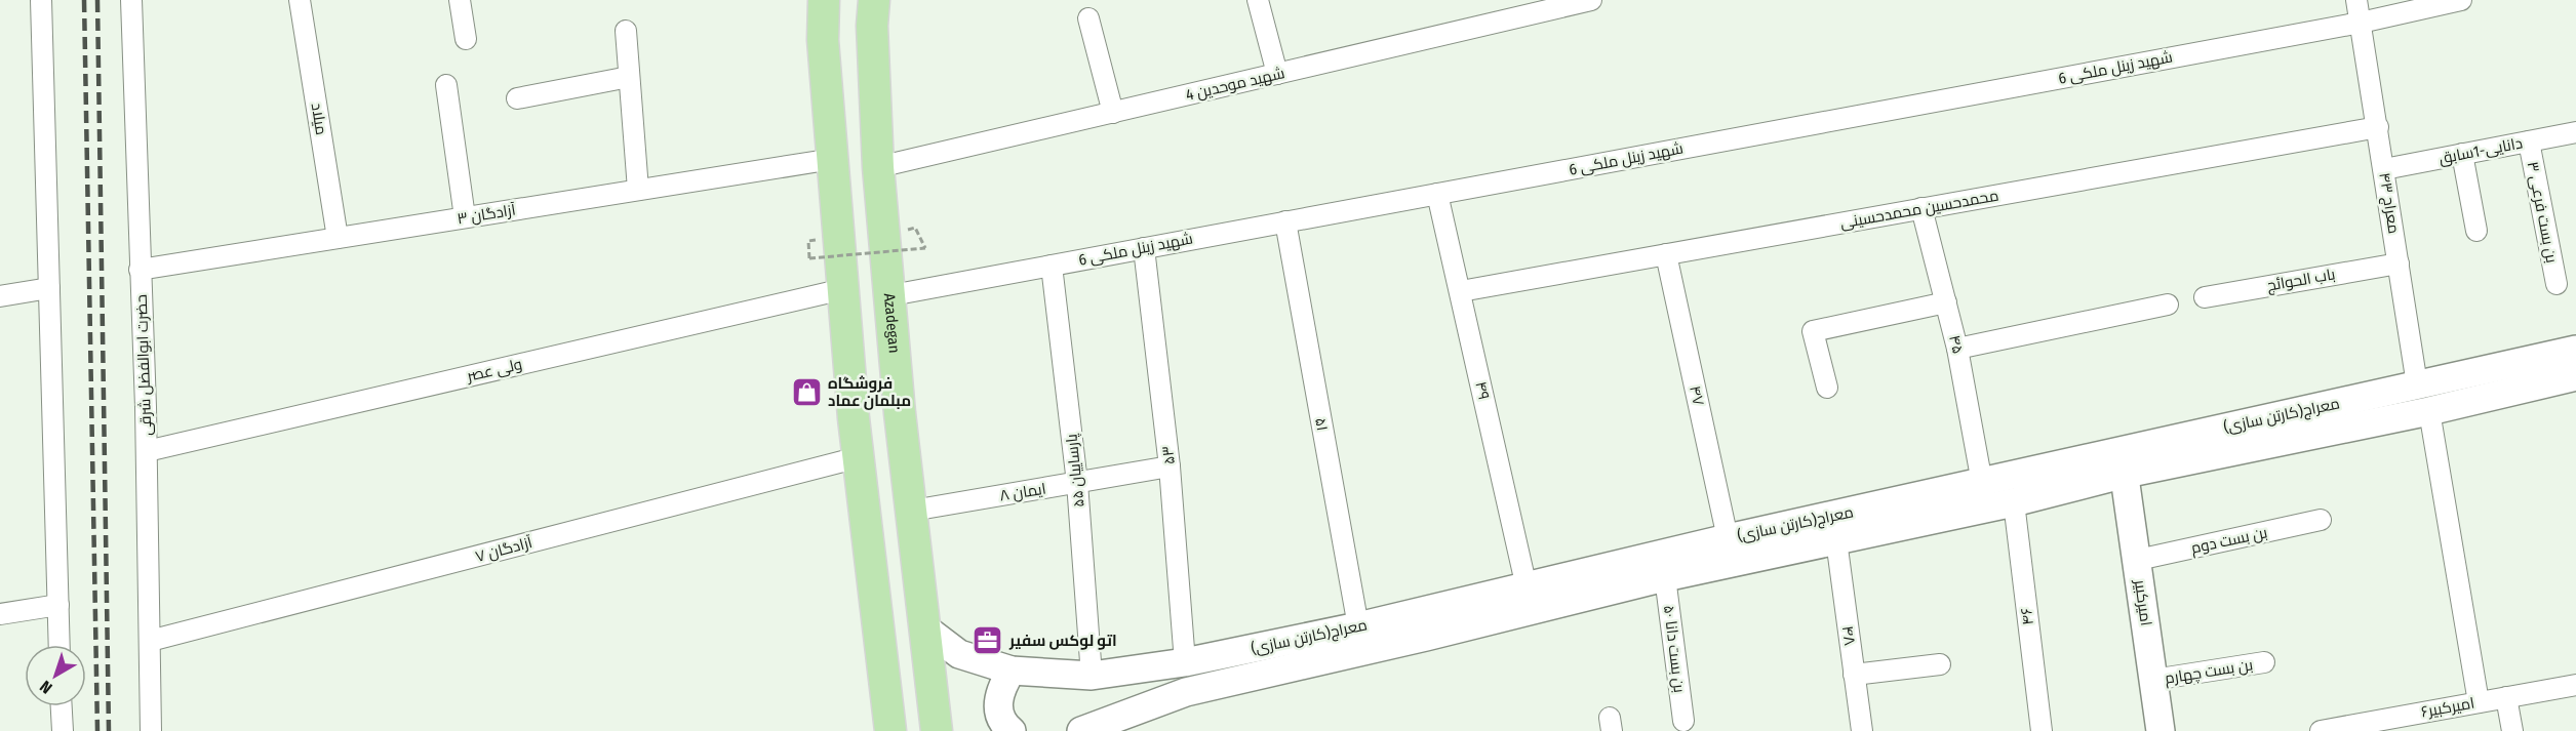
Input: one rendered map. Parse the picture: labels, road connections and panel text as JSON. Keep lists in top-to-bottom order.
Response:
{
  "streets": {
    "main road": ["Azadegan"],
    "street": [
      "6 شهید زینل ملکی",
      "4 شهید موحدین",
      "میلاد",
      "دانایی-1سابق",
      "معراج ۴۳",
      "محمدحسین محمدحسینی",
      "بن بست فرعی ۳",
      "۳ آزادگان",
      "باب الحوائج",
      "۴۵",
      "حضرت ابوالفضل شرقی",
      "ولی عصر",
      "۴۹",
      "۴۷",
      "معراج(کارتن سازی)",
      "۵۱",
      "۵۳",
      "پارساییان ۵۵",
      "۸ ایمان",
      "بن بست دوم",
      "۷ آزادگان",
      "امیرکبیر",
      "۴۶",
      "۴۸",
      "بن بست دانا ۵۰",
      "بن بست چهارم",
      "امیرکبیر۶"
    ]
  },
  "crossings": [
    ["6 شهید زینل ملکی", "معراج ۴۳"],
    ["6 شهید زینل ملکی", "Azadegan"],
    ["6 شهید زینل ملکی", "۴۹"],
    ["6 شهید زینل ملکی", "۵۱"],
    ["6 شهید زینل ملکی", "۵۳"],
    ["6 شهید زینل ملکی", "پارساییان ۵۵"],
    ["4 شهید موحدین", "Azadegan"],
    ["میلاد", "۳ آزادگان"],
    ["دانایی-1سابق", "معراج ۴۳"],
    ["دانایی-1سابق", "بن بست فرعی ۳"],
    ["معراج ۴۳", "محمدحسین محمدحسینی"],
    ["معراج ۴۳", "باب الحوائج"],
    ["معراج ۴۳", "معراج(کارتن سازی)"],
    ["محمدحسین محمدحسینی", "۴۵"],
    ["محمدحسین محمدحسینی", "۴۹"],
    ["محمدحسین محمدحسینی", "۴۷"],
    ["۳ آزادگان", "حضرت ابوالفضل شرقی"],
    ["Azadegan", "معراج(کارتن سازی)"],
    ["Azadegan", "۸ ایمان"],
    ["۴۵", "معراج(کارتن سازی)"],
    ["حضرت ابوالفضل شرقی", "ولی عصر"],
    ["حضرت ابوالفضل شرقی", "۷ آزادگان"],
    ["۴۹", "معراج(کارتن سازی)"],
    ["۴۷", "معراج(کارتن سازی)"],
    ["معراج(کارتن سازی)", "۵۱"],
    ["معراج(کارتن سازی)", "۵۳"],
    ["معراج(کارتن سازی)", "پارساییان ۵۵"],
    ["معراج(کارتن سازی)", "امیرکبیر"],
    ["معراج(کارتن سازی)", "۴۶"],
    ["معراج(کارتن سازی)", "۴۸"],
    ["معراج(کارتن سازی)", "بن بست دانا ۵۰"],
    ["۵۳", "۸ ایمان"],
    ["پارساییان ۵۵", "۸ ایمان"],
    ["بن بست دوم", "امیرکبیر"],
    ["امیرکبیر", "بن بست چهارم"]
  ],
  "places": {
    "shop": ["فروشگاه مبلمان عماد"],
    "office": ["اتو لوکس سفیر"]
  },
  "north": "bottom left"
}
